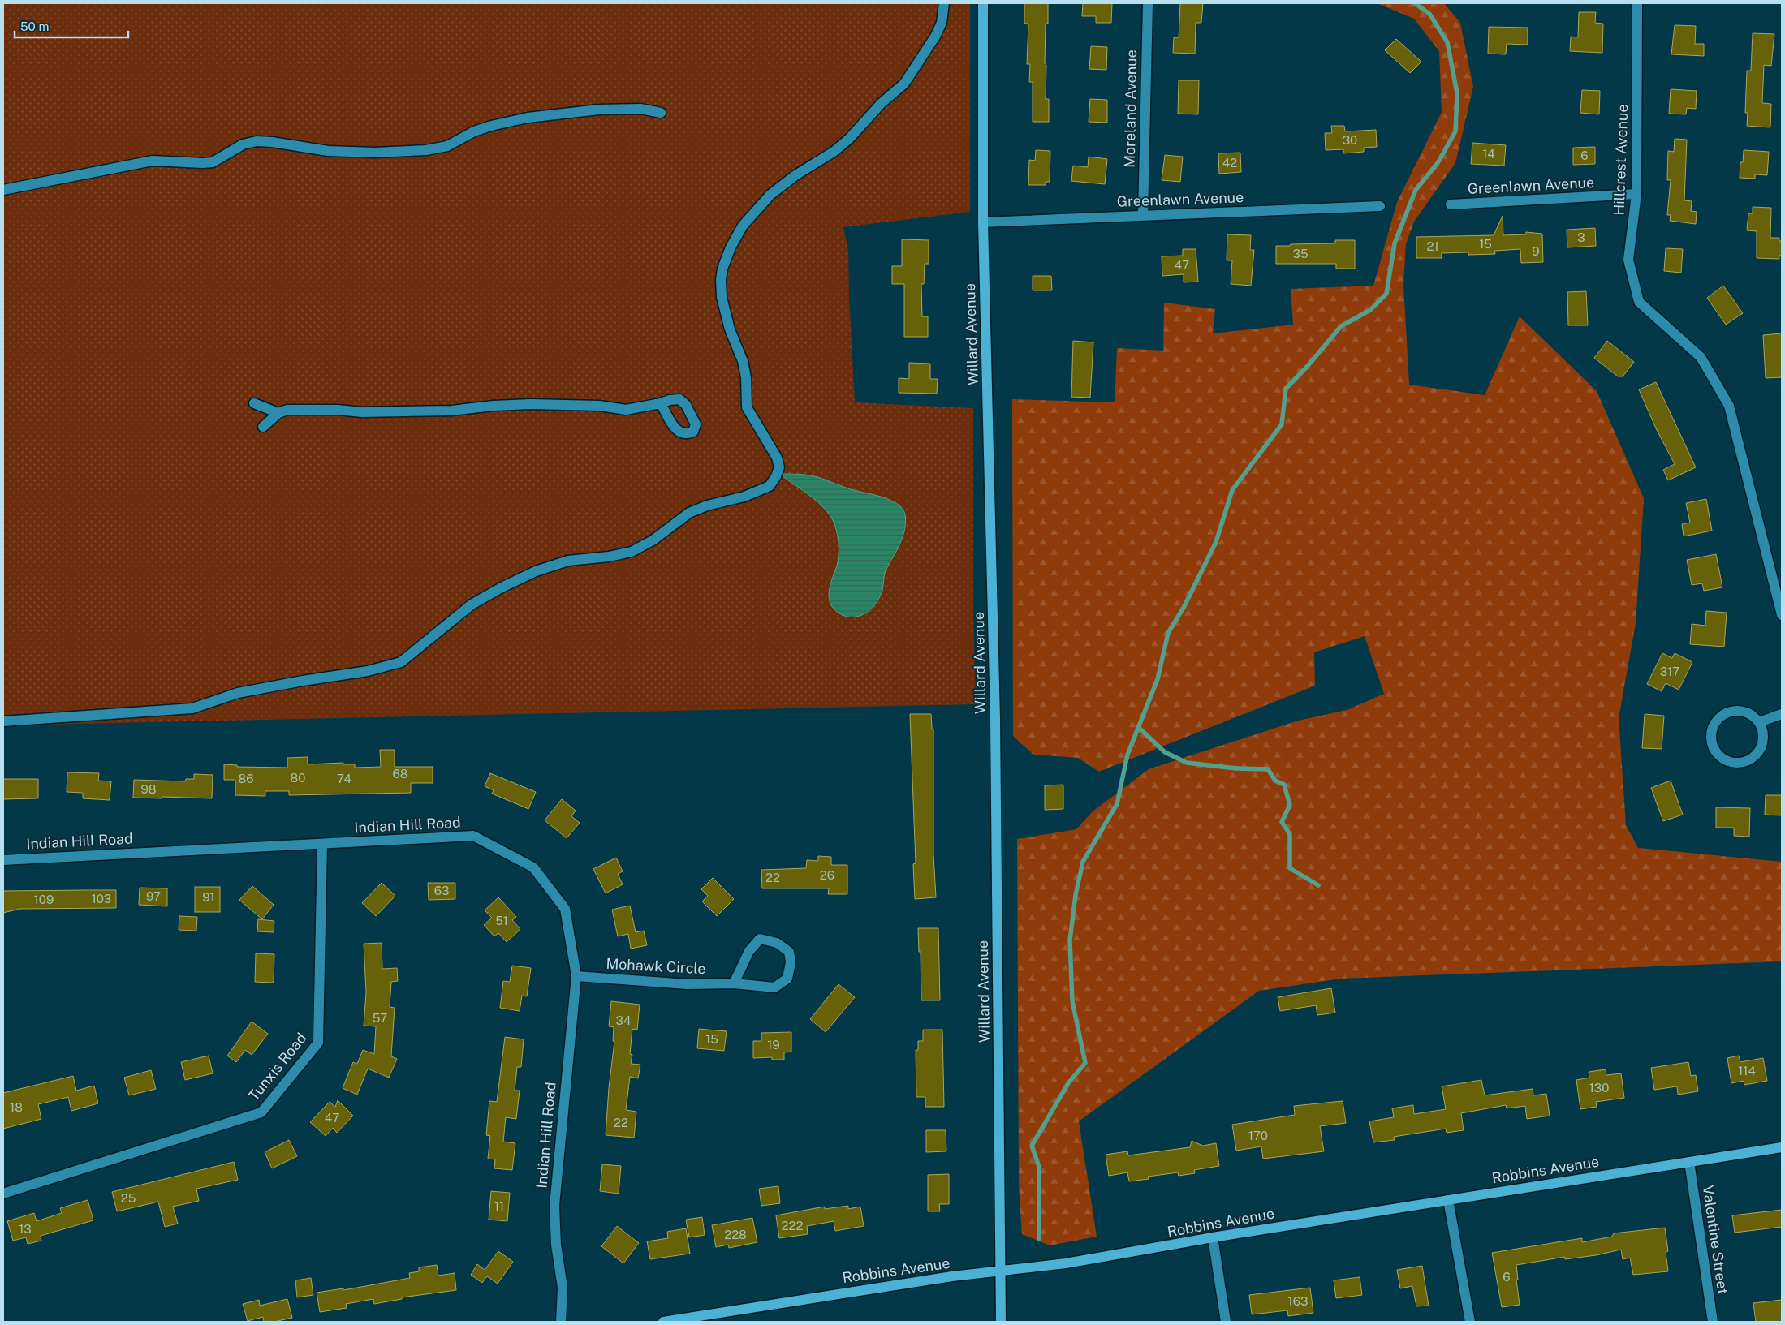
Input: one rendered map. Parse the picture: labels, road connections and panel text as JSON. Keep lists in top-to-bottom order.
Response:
{
  "streets": {
    "main road": ["Willard Avenue", "Robbins Avenue"],
    "street": [
      "Moreland Avenue",
      "Hillcrest Avenue",
      "Greenlawn Avenue",
      "Indian Hill Road",
      "Mohawk Circle",
      "Tunxis Road",
      "Valentine Street"
    ]
  },
  "crossings": [
    ["Moreland Avenue", "Greenlawn Avenue"],
    ["Hillcrest Avenue", "Greenlawn Avenue"],
    ["Greenlawn Avenue", "Willard Avenue"],
    ["Willard Avenue", "Robbins Avenue"],
    ["Indian Hill Road", "Mohawk Circle"],
    ["Indian Hill Road", "Tunxis Road"],
    ["Robbins Avenue", "Valentine Street"]
  ],
  "house_numbers": [
    "30",
    "14",
    "6",
    "42",
    "3",
    "15",
    "21",
    "9",
    "35",
    "47",
    "317",
    "68",
    "80",
    "86",
    "74",
    "98",
    "26",
    "22",
    "63",
    "97",
    "91",
    "103",
    "109",
    "51",
    "57",
    "34",
    "15",
    "19",
    "114",
    "130",
    "18",
    "47",
    "22",
    "170",
    "25",
    "11",
    "222",
    "13",
    "228",
    "6",
    "163"
  ],
  "scale_bar": "50 m"
}
